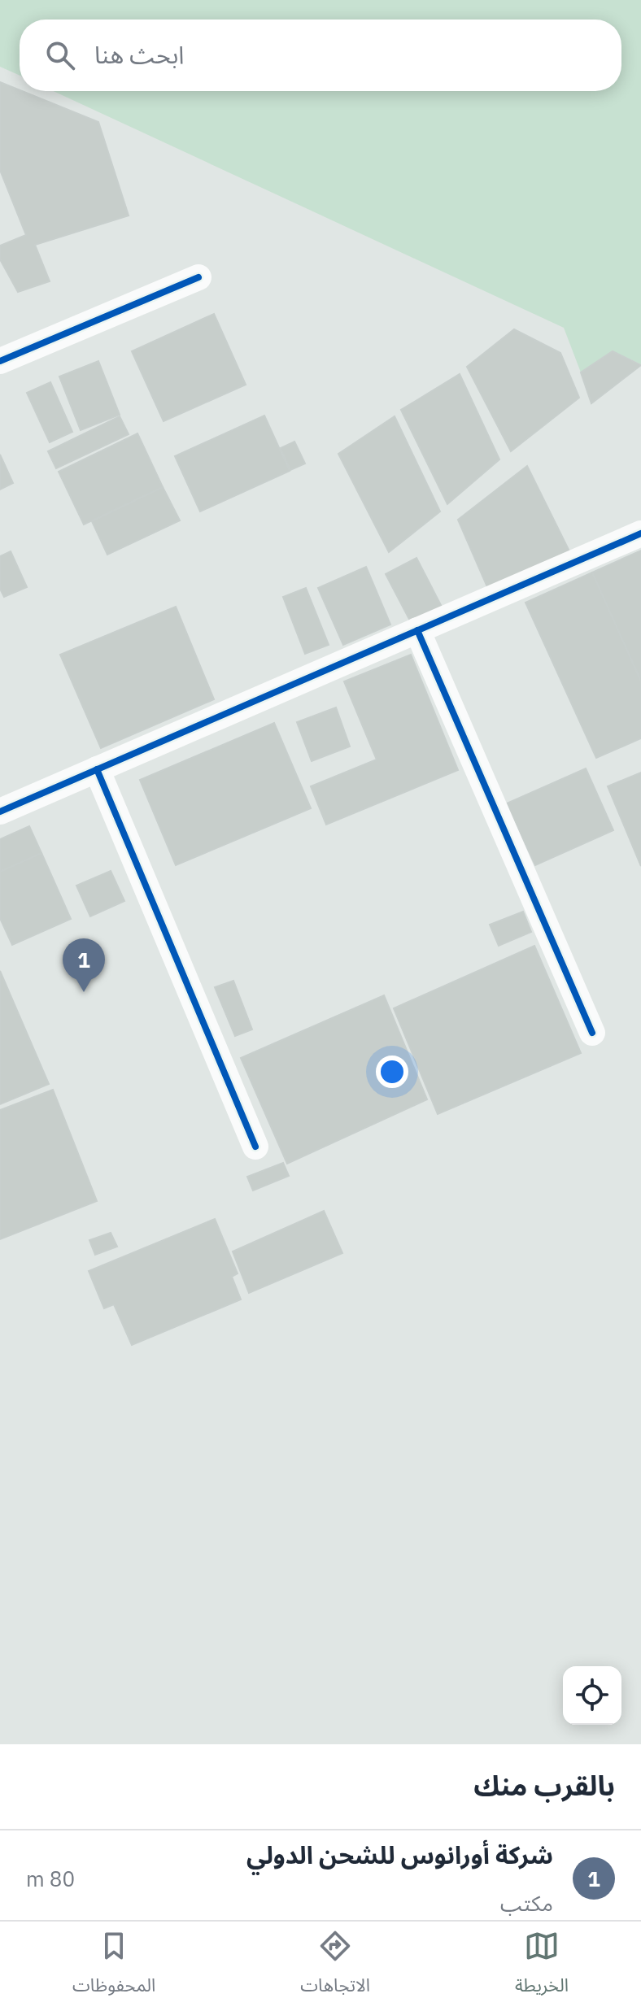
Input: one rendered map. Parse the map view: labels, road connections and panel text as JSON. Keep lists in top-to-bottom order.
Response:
{
  "page": {
    "search": "ابحث هنا",
    "pins": "1",
    "heading": "بالقرب منك",
    "list": [
      {
        "mark": "1",
        "name": "شركة أورانوس للشحن الدولي",
        "note": "مكتب",
        "value": "80 m"
      }
    ],
    "nav": ["الخريطة", "الاتجاهات", "المحفوظات"]
  }
}
